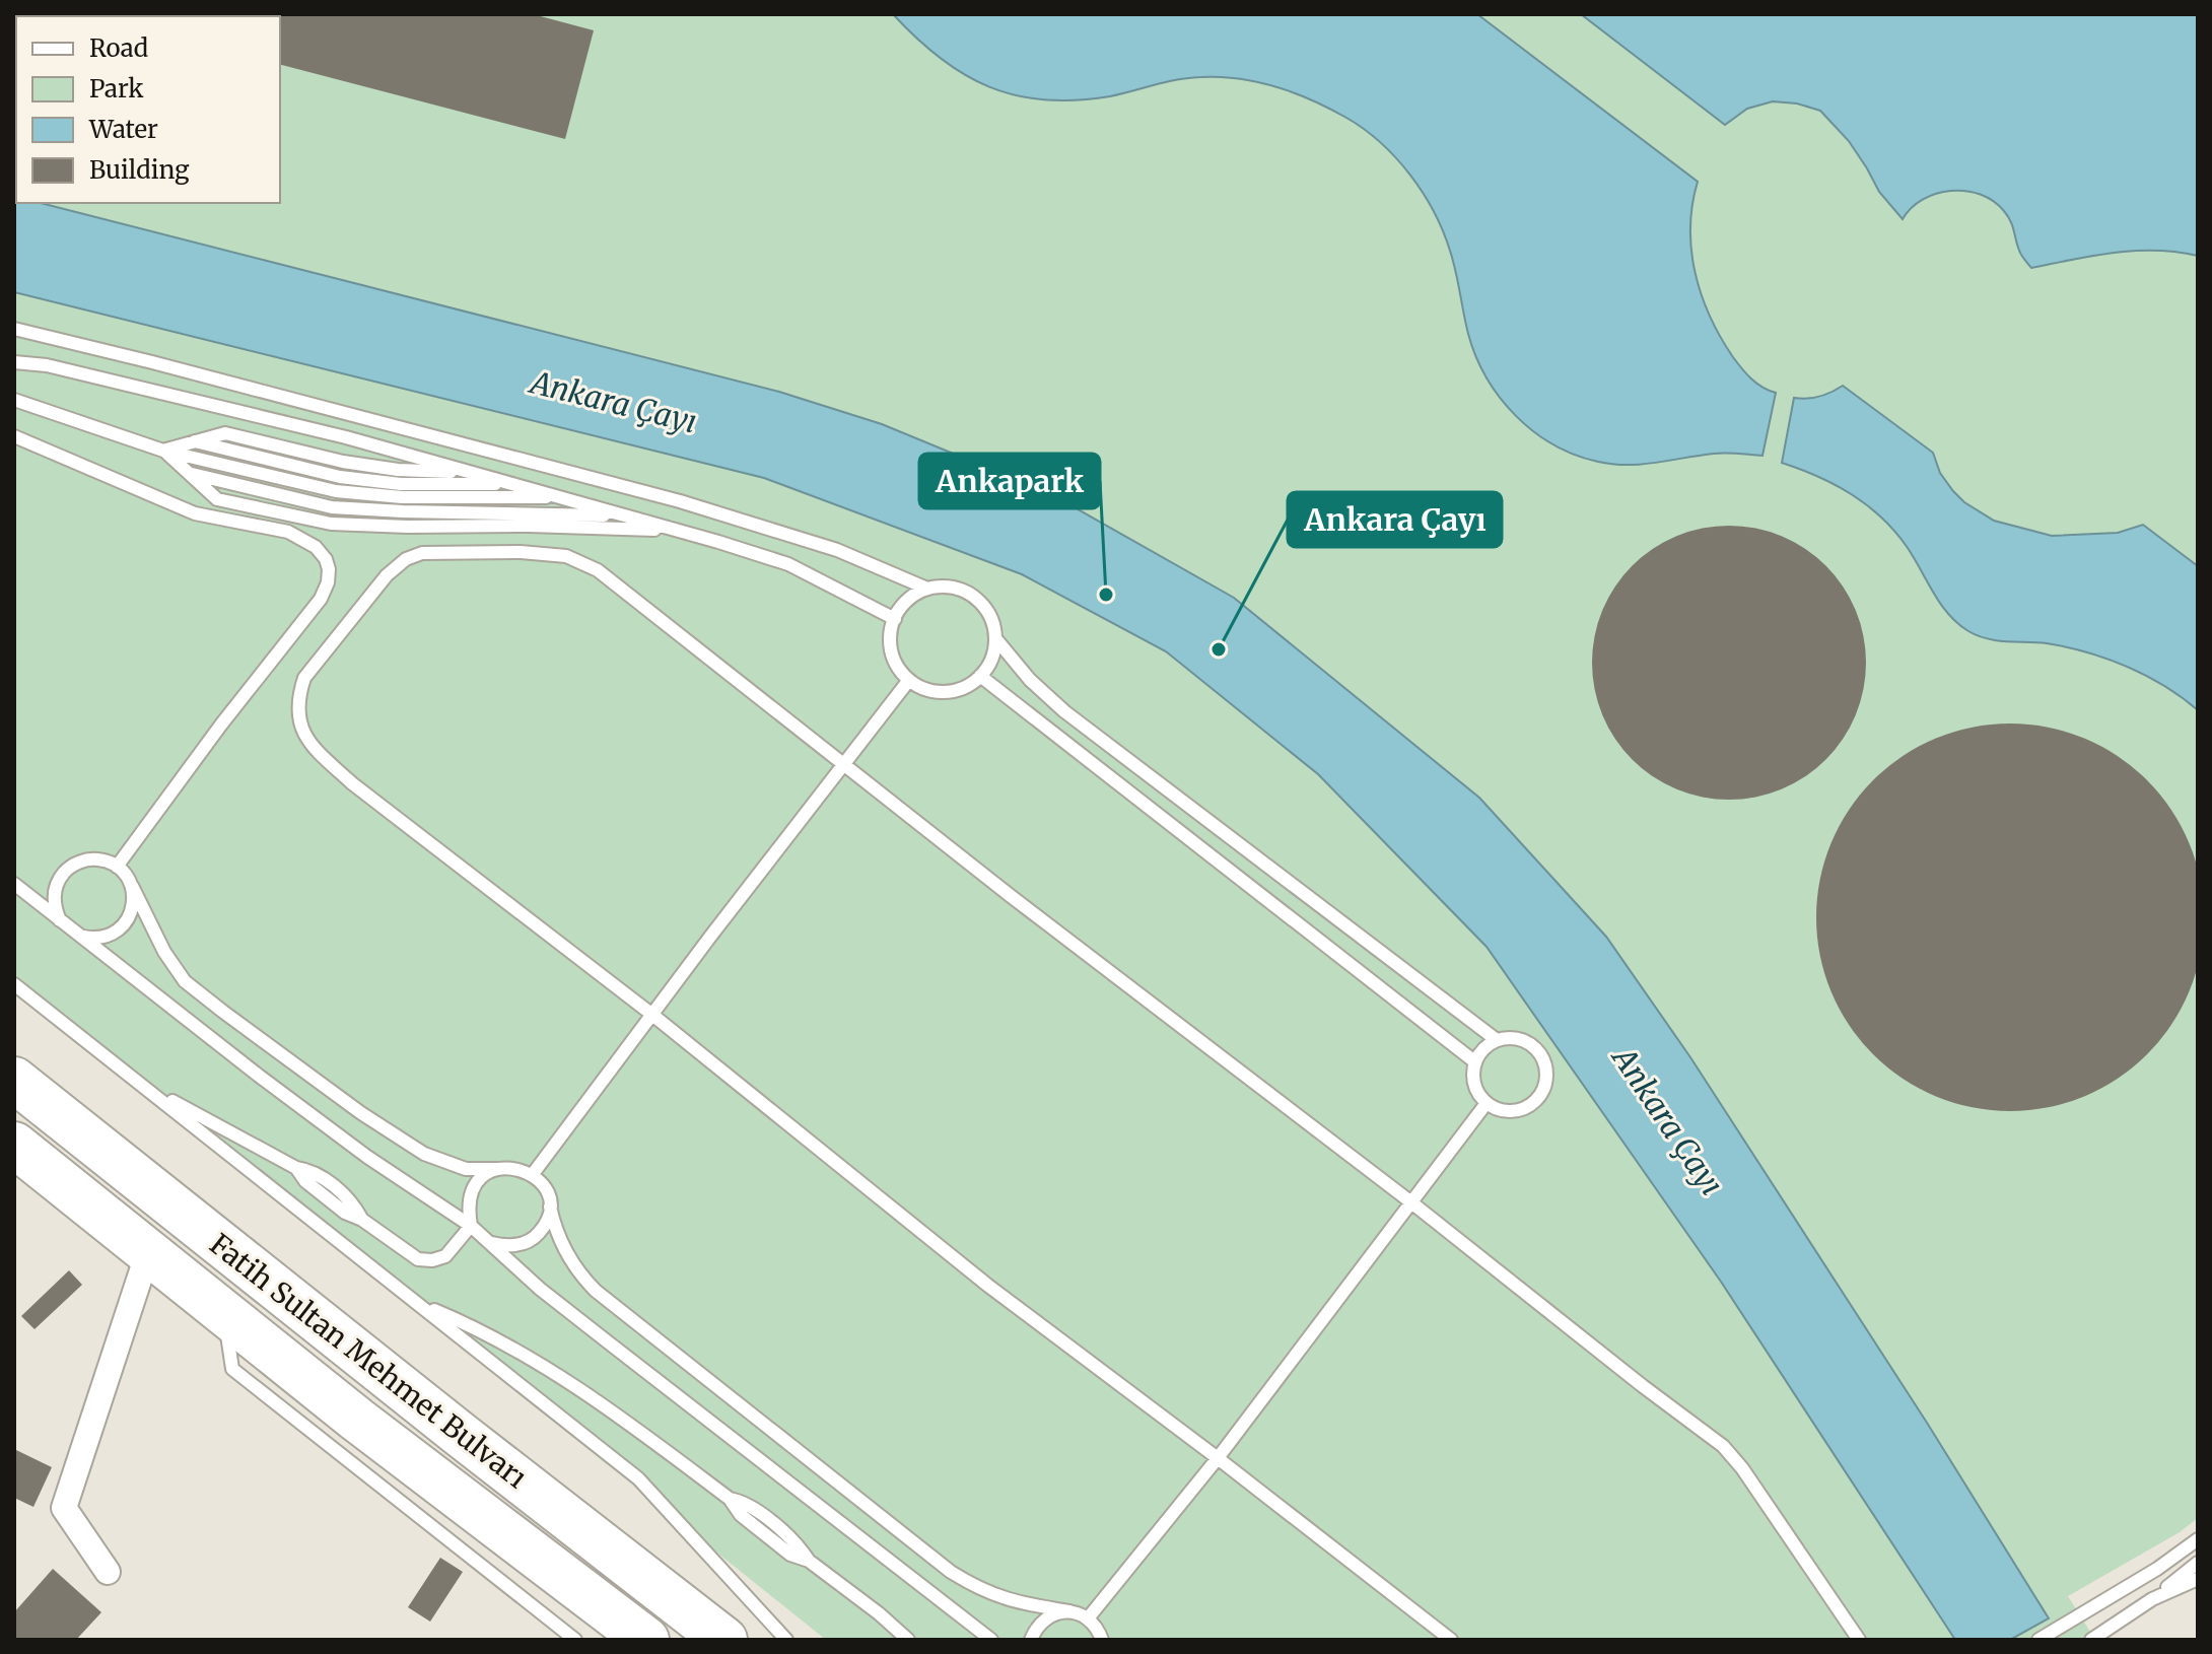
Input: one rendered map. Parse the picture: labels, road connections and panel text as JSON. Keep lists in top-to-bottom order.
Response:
{
  "streets": {
    "highway": ["Fatih Sultan Mehmet Bulvarı"]
  },
  "water": ["Ankara Çayı"],
  "places": ["Ankapark", "Ankara Çayı"],
  "legend": [
    "Road",
    "Park",
    "Water",
    "Building"
  ]
}
